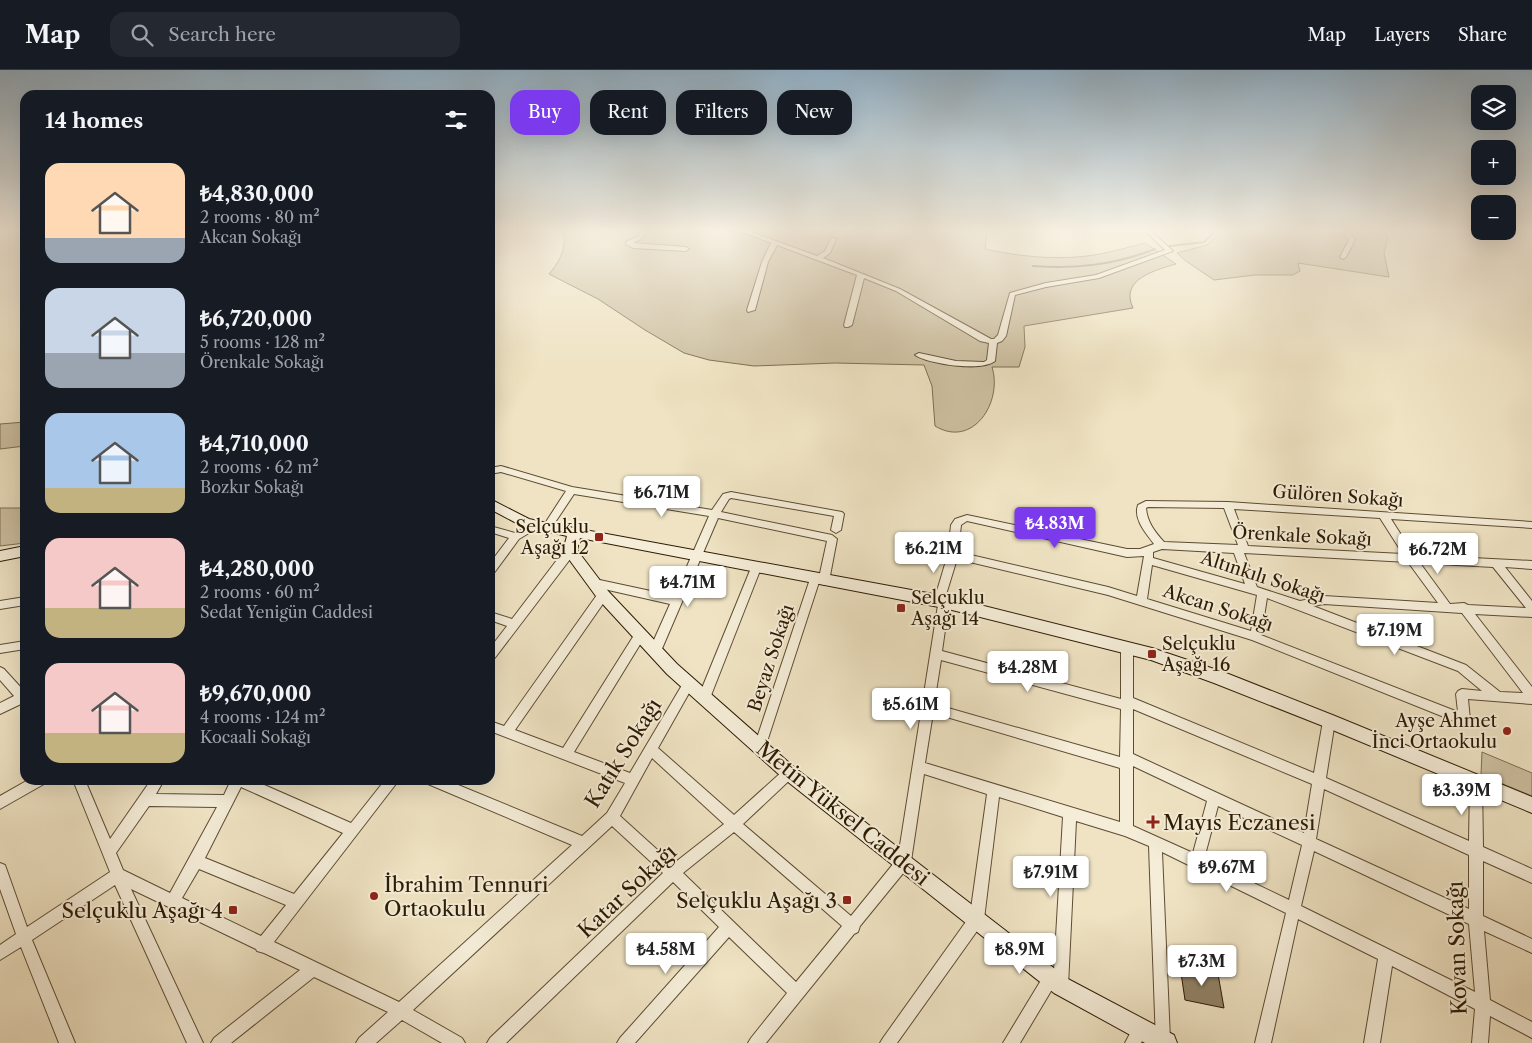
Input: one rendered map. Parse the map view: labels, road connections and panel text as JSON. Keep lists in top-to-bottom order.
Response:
{
  "streets": {
    "street": [
      "Gülören Sokağı",
      "Örenkale Sokağı",
      "Altınkılı Sokağı",
      "Akcan Sokağı",
      "Beyaz Sokağı",
      "Katık Sokağı",
      "Metin Yüksel Caddesi",
      "Katar Sokağı",
      "Kovan Sokağı"
    ]
  },
  "crossings": [
    ["Gülören Sokağı", "Örenkale Sokağı"],
    ["Altınkılı Sokağı", "Akcan Sokağı"],
    ["Beyaz Sokağı", "Metin Yüksel Caddesi"],
    ["Katık Sokağı", "Metin Yüksel Caddesi"],
    ["Metin Yüksel Caddesi", "Katar Sokağı"]
  ],
  "places": {
    "transit": [
      "Selçuklu Aşağı 12",
      "Selçuklu Aşağı 14",
      "Selçuklu Aşağı 16",
      "Selçuklu Aşağı 3",
      "Selçuklu Aşağı 4"
    ],
    "other": ["Ayşe Ahmet İnci Ortaokulu", "İbrahim Tennuri Ortaokulu"],
    "health": ["Mayıs Eczanesi"]
  },
  "page": {
    "header": "Map",
    "search": "Search here",
    "nav": ["Map", "Layers", "Share"],
    "map_buttons": ["+", "−"],
    "chip": [
      "Buy",
      "Rent",
      "Filters",
      "New"
    ],
    "heading": "14 homes",
    "list": [
      {
        "name": "₺4,830,000",
        "note": "2 rooms · 80 m² · Akcan Sokağı"
      },
      {
        "name": "₺6,720,000",
        "note": "5 rooms · 128 m² · Örenkale Sokağı"
      },
      {
        "name": "₺4,710,000",
        "note": "2 rooms · 62 m² · Bozkır Sokağı"
      },
      {
        "name": "₺4,280,000",
        "note": "2 rooms · 60 m² · Sedat Yenigün Caddesi"
      },
      {
        "name": "₺9,670,000",
        "note": "4 rooms · 124 m² · Kocaali Sokağı"
      }
    ],
    "price": [
      "₺6.71M",
      "₺4.83M",
      "₺6.21M",
      "₺6.72M",
      "₺4.71M",
      "₺7.19M",
      "₺4.28M",
      "₺5.61M",
      "₺3.39M",
      "₺9.67M",
      "₺7.91M",
      "₺4.58M",
      "₺8.9M",
      "₺7.3M"
    ]
  }
}
